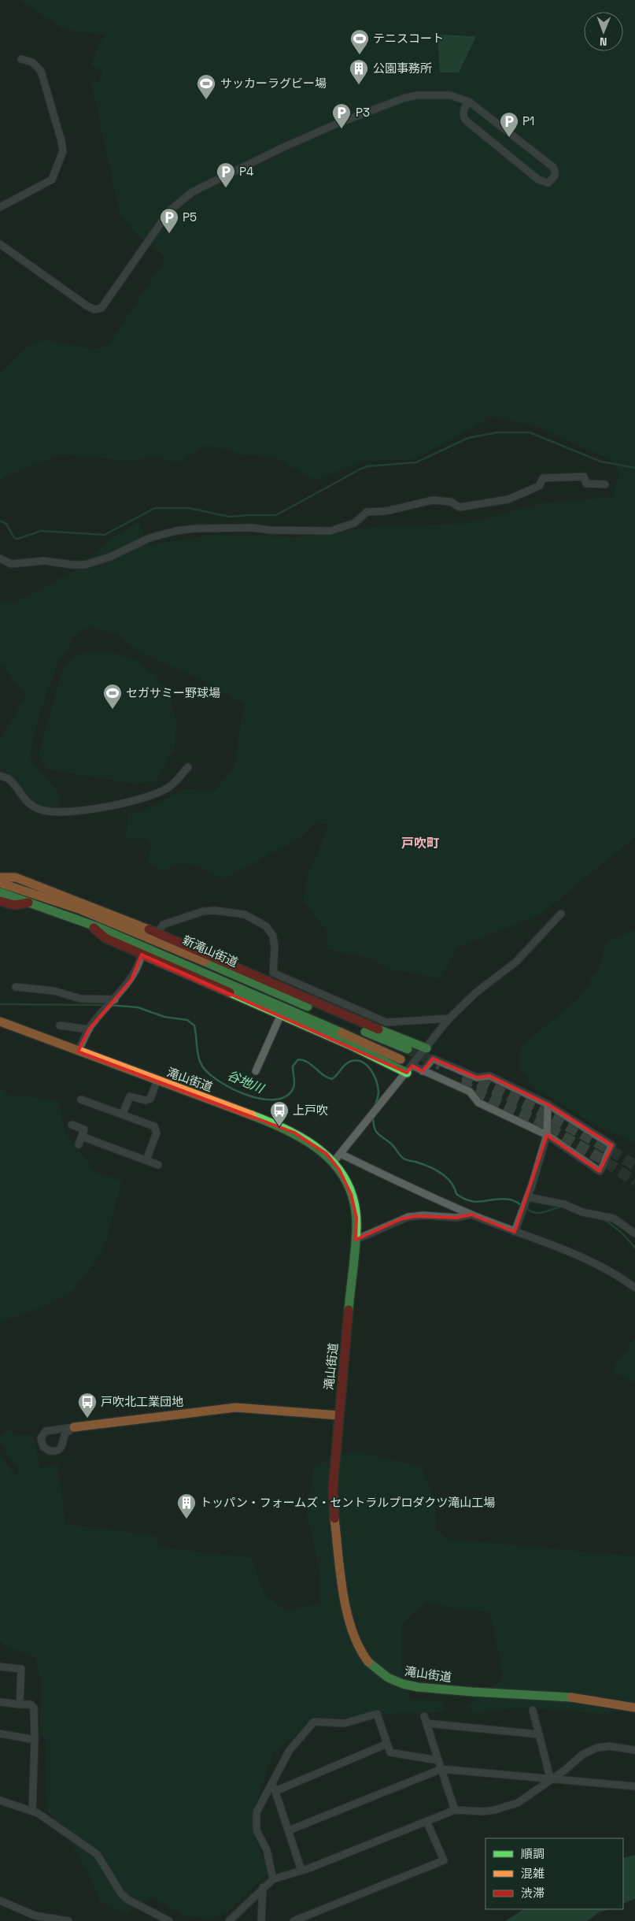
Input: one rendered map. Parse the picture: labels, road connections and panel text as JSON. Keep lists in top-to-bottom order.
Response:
{
  "streets": {
    "main road": ["新滝山街道", "滝山街道"]
  },
  "districts": ["戸吹町"],
  "water": ["谷地川"],
  "places": {
    "sports": ["テニスコート", "サッカーラグビー場", "セガサミー野球場"],
    "building": ["公園事務所", "トッパン・フォームズ・セントラルプロダクツ滝山工場"],
    "parking": [
      "P3",
      "P1",
      "P4",
      "P5"
    ],
    "bus stop": ["上戸吹", "戸吹北工業団地"]
  },
  "legend": ["順調", "混雑", "渋滞"],
  "north": "bottom"
}
